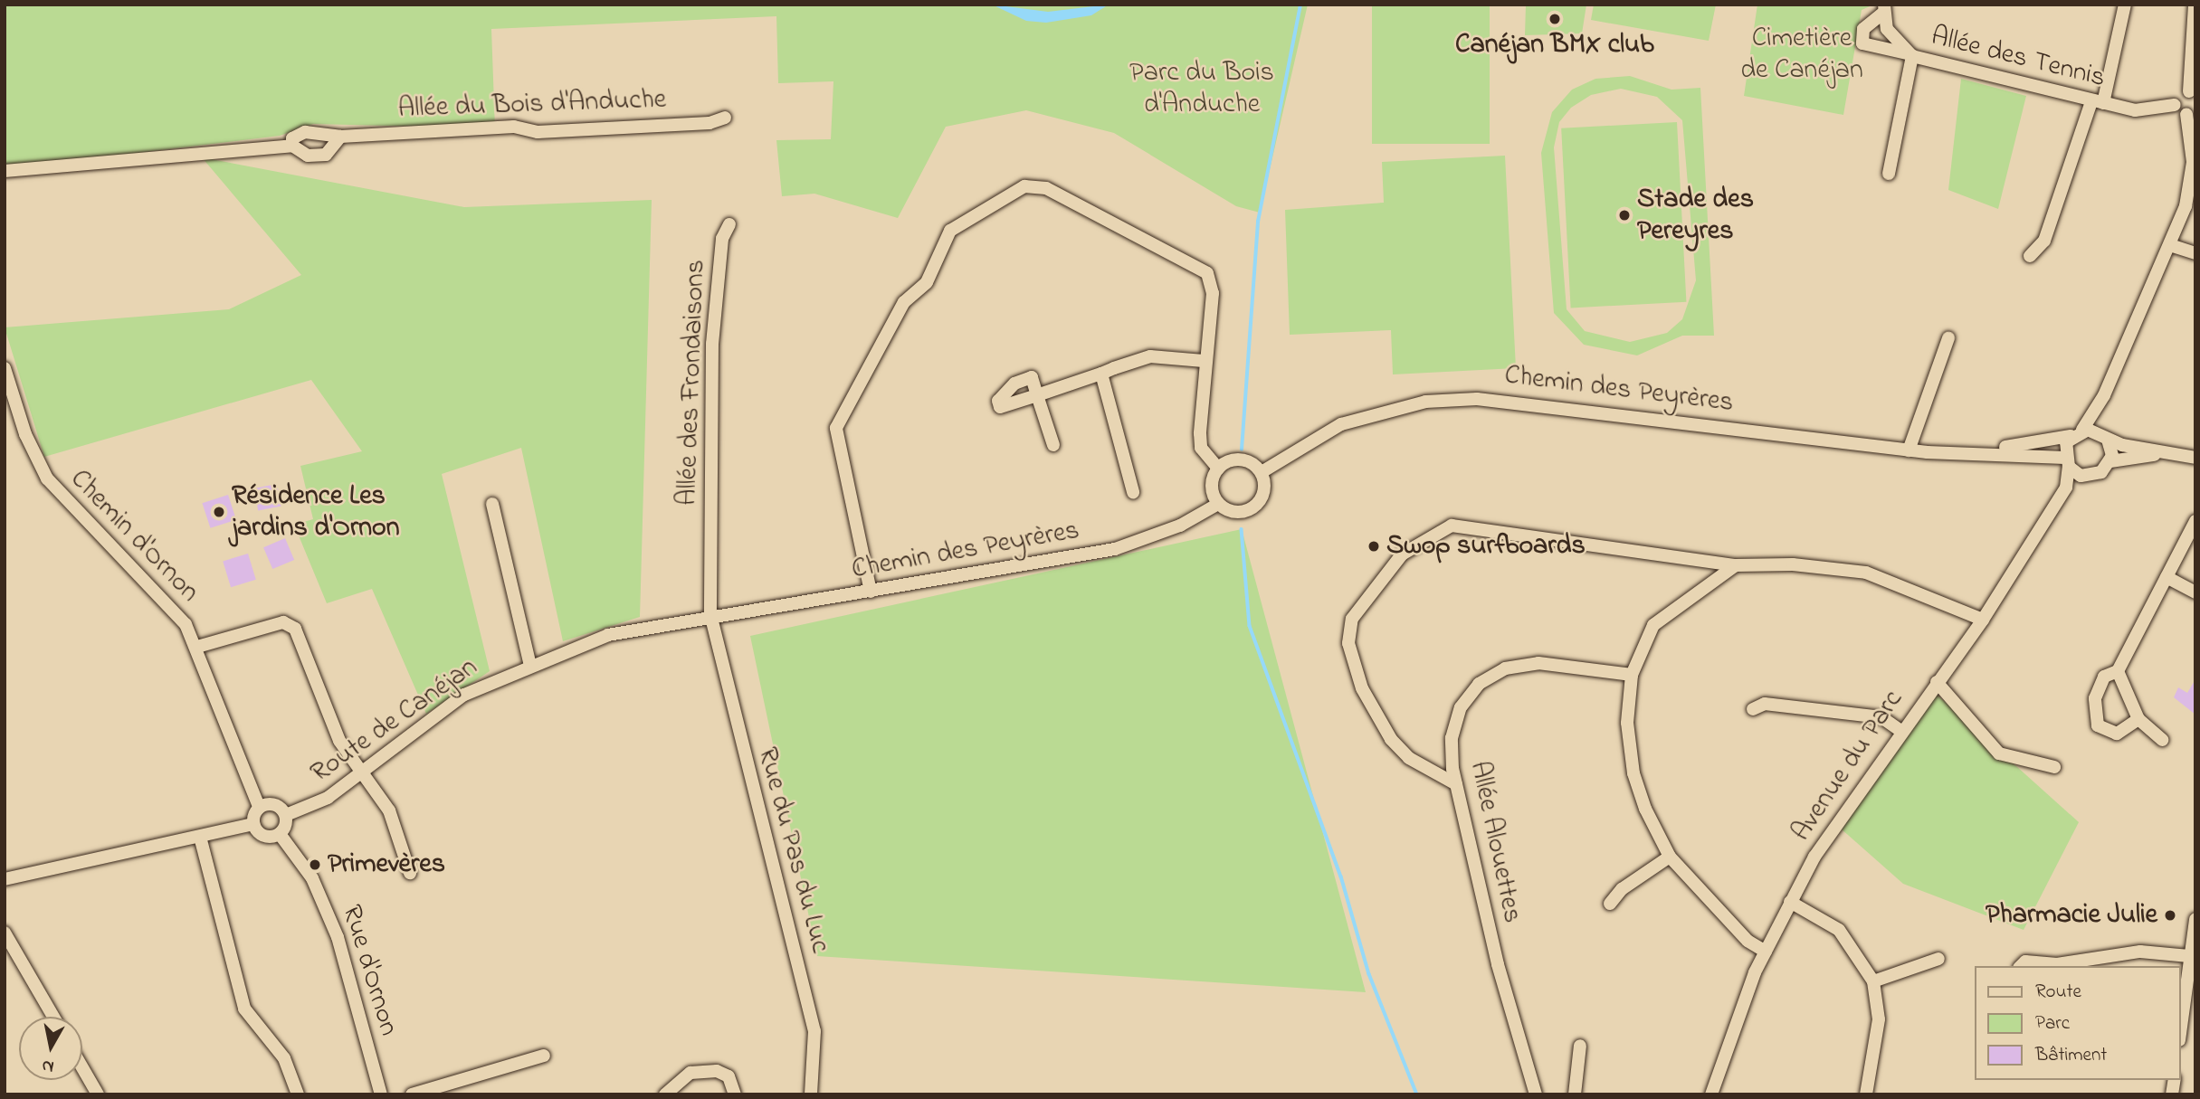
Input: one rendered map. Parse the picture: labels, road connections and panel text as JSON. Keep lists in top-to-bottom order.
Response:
{
  "streets": {
    "street": [
      "Allée des Tennis",
      "Allée du Bois d'Anduche",
      "Allée des Frondaisons",
      "Chemin des Peyrères",
      "Chemin d'Ornon",
      "Route de Canéjan",
      "Avenue du Parc",
      "Allée Alouettes",
      "Rue du Pas du Luc",
      "Rue d'Ornon"
    ]
  },
  "crossings": [
    ["Allée des Frondaisons", "Chemin des Peyrères"],
    ["Allée des Frondaisons", "Route de Canéjan"],
    ["Allée des Frondaisons", "Rue du Pas du Luc"],
    ["Chemin des Peyrères", "Route de Canéjan"],
    ["Chemin des Peyrères", "Avenue du Parc"],
    ["Chemin des Peyrères", "Rue du Pas du Luc"],
    ["Chemin d'Ornon", "Route de Canéjan"],
    ["Chemin d'Ornon", "Rue d'Ornon"],
    ["Route de Canéjan", "Rue du Pas du Luc"],
    ["Route de Canéjan", "Rue d'Ornon"]
  ],
  "parks": ["Cimetière de Canéjan", "Parc du Bois d'Anduche"],
  "places": [
    "Canéjan BMX club",
    "Stade des Pereyres",
    "Résidence Les jardins d'Ornon",
    "Swop surfboards",
    "Primevères",
    "Pharmacie Julie"
  ],
  "legend": ["Route", "Parc", "Bâtiment"],
  "north": "bottom"
}
